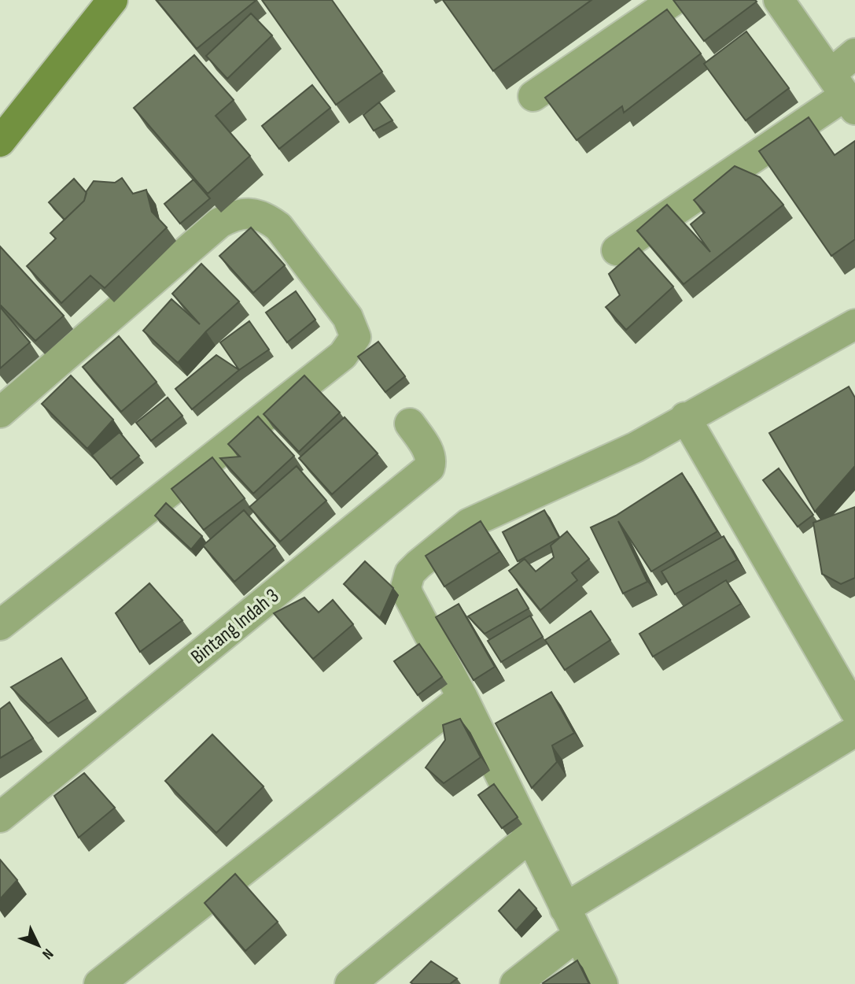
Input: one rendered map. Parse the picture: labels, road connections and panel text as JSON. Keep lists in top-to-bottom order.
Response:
{
  "streets": {
    "street": ["Bintang Indah 3"]
  },
  "north": "bottom right"
}
